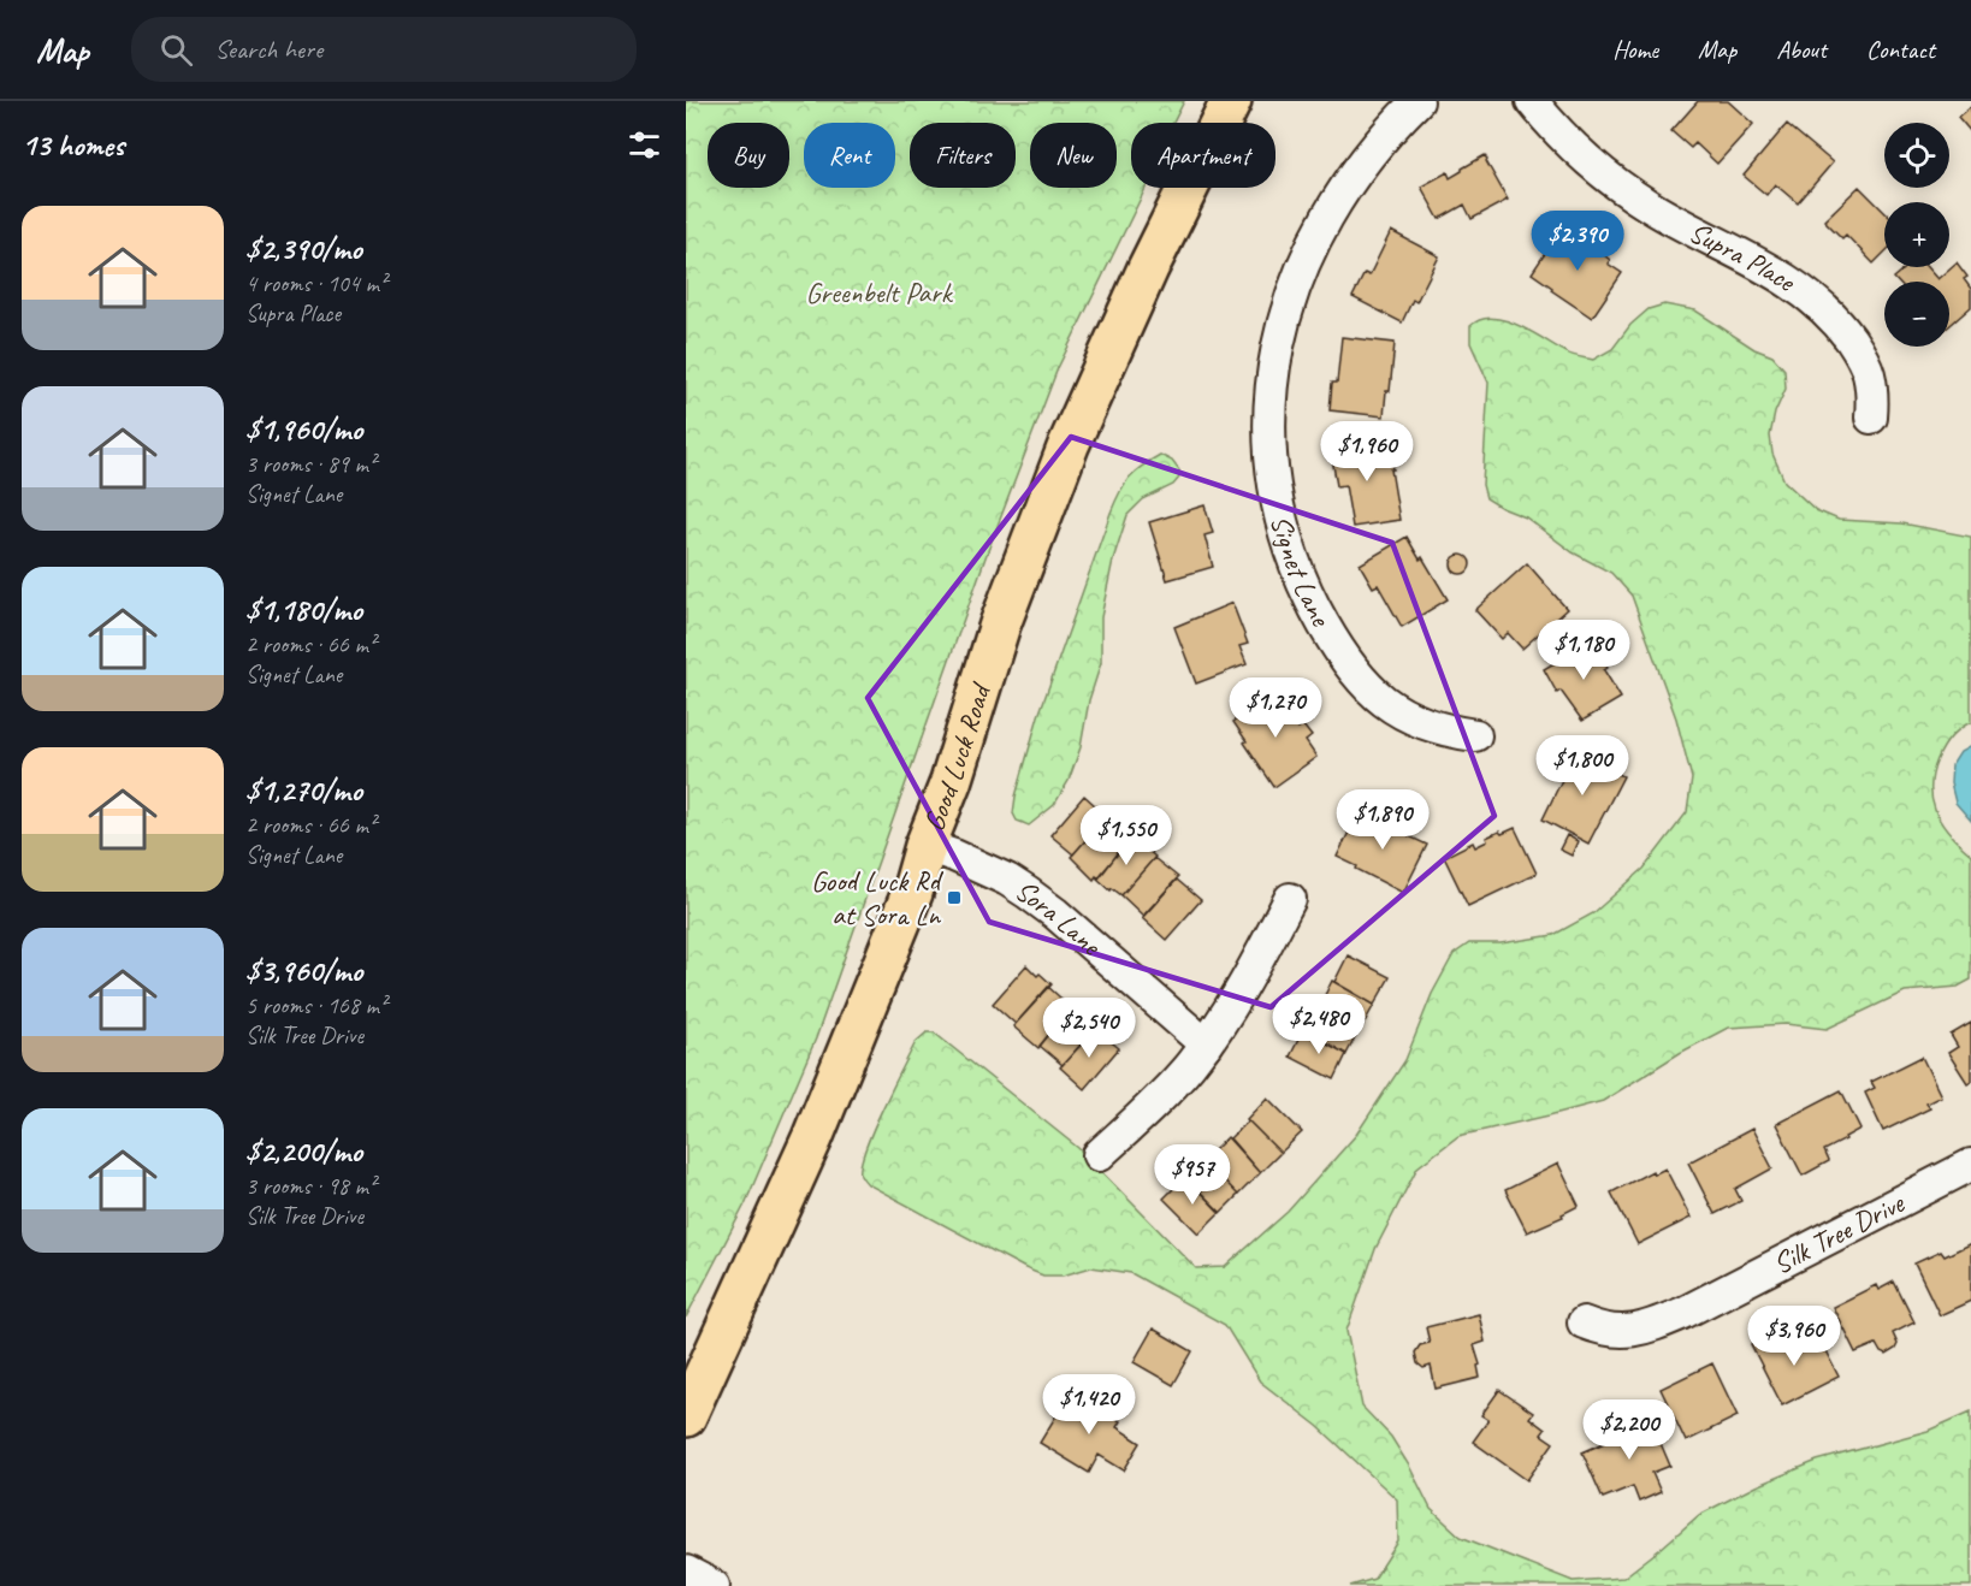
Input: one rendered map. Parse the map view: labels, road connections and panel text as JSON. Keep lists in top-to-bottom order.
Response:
{
  "streets": {
    "main road": ["Good Luck Road"],
    "street": [
      "Supra Place",
      "Signet Lane",
      "Sora Lane",
      "Silk Tree Drive"
    ]
  },
  "crossings": [
    ["Good Luck Road", "Sora Lane"]
  ],
  "parks": ["Greenbelt Park"],
  "places": {
    "transit": ["Good Luck Rd at Sora Ln"]
  },
  "page": {
    "header": "Map",
    "search": "Search here",
    "nav": [
      "Home",
      "Map",
      "About",
      "Contact"
    ],
    "heading": "13 homes",
    "map_buttons": ["+", "−"],
    "chip": [
      "Buy",
      "Rent",
      "Filters",
      "New",
      "Apartment"
    ],
    "list": [
      {
        "name": "$2,390/mo",
        "note": "4 rooms · 104 m² · Supra Place"
      },
      {
        "name": "$1,960/mo",
        "note": "3 rooms · 89 m² · Signet Lane"
      },
      {
        "name": "$1,180/mo",
        "note": "2 rooms · 66 m² · Signet Lane"
      },
      {
        "name": "$1,270/mo",
        "note": "2 rooms · 66 m² · Signet Lane"
      },
      {
        "name": "$3,960/mo",
        "note": "5 rooms · 168 m² · Silk Tree Drive"
      },
      {
        "name": "$2,200/mo",
        "note": "3 rooms · 98 m² · Silk Tree Drive"
      }
    ],
    "price": [
      "$2,390",
      "$1,960",
      "$1,180",
      "$1,270",
      "$1,800",
      "$1,890",
      "$1,550",
      "$2,480",
      "$2,540",
      "$957",
      "$3,960",
      "$1,420",
      "$2,200"
    ]
  }
}
